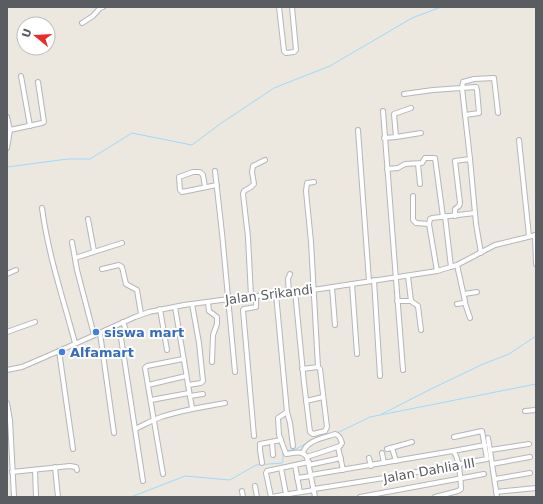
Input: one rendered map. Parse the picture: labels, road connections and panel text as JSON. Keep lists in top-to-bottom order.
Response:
{
  "streets": {
    "street": ["Jalan Srikandi", "Jalan Dahlia III"]
  },
  "places": ["siswa mart", "Alfamart"],
  "north": "left"
}
